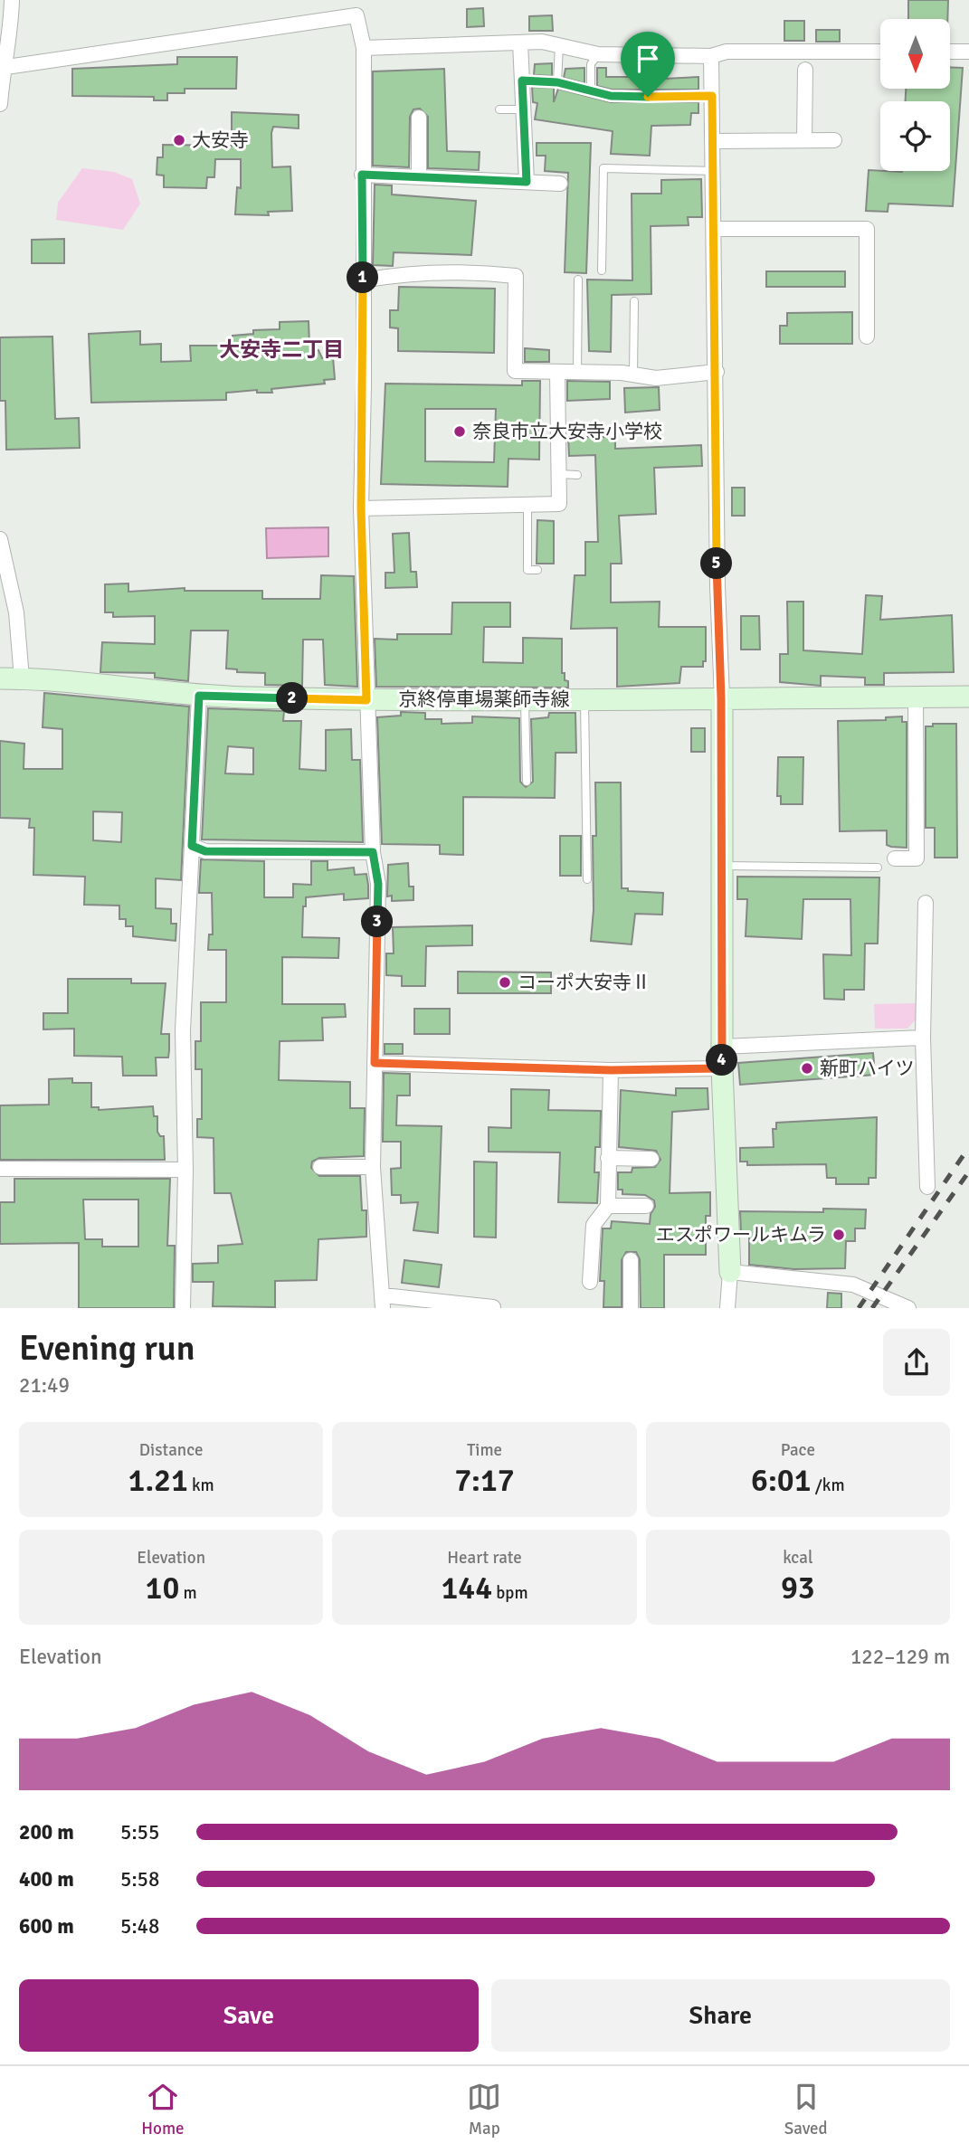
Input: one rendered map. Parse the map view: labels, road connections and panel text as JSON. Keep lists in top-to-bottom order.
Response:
{
  "streets": {
    "main road": ["京終停車場薬師寺線"]
  },
  "districts": ["大安寺二丁目"],
  "places": [
    "大安寺",
    "奈良市立大安寺小学校",
    "コーポ大安寺Ⅱ",
    "新町ハイツ",
    "エスポワールキムラ"
  ],
  "north": "bottom",
  "page": {
    "pins": [
      "1",
      "5",
      "2",
      "3",
      "4"
    ],
    "heading": ["Evening run", "21:49"],
    "stats": [
      ["Distance", "1.21 km"],
      ["Time", "7:17"],
      ["Pace", "6:01 /km"],
      ["Elevation", "10 m"],
      ["Heart rate", "144 bpm"],
      ["kcal", "93"]
    ],
    "chart": ["Elevation", "122–129 m"],
    "list": [
      {
        "name": "200 m",
        "note": "5:55"
      },
      {
        "name": "400 m",
        "note": "5:58"
      },
      {
        "name": "600 m",
        "note": "5:48"
      }
    ],
    "buttons": ["Save", "Share"],
    "tabs": ["Home", "Map", "Saved"]
  }
}
